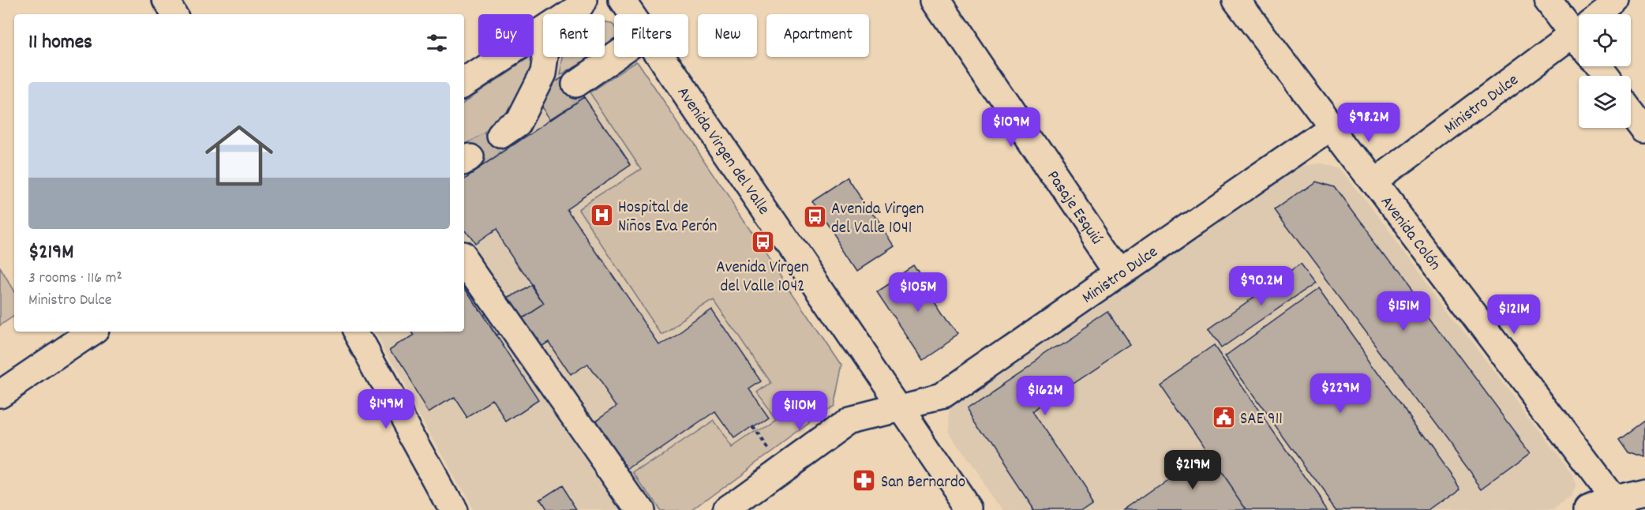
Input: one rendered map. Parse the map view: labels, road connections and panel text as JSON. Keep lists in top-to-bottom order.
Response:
{
  "streets": {
    "street": [
      "Ministro Dulce",
      "Avenida Virgen del Valle",
      "Pasaje Esquiú",
      "Avenida Colón"
    ]
  },
  "crossings": [
    ["Ministro Dulce", "Avenida Virgen del Valle"],
    ["Ministro Dulce", "Pasaje Esquiú"],
    ["Ministro Dulce", "Avenida Colón"]
  ],
  "places": {
    "hospital": ["Hospital de Niños Eva Perón"],
    "bus stop": ["Avenida Virgen del Valle 1041", "Avenida Virgen del Valle 1042"],
    "public building": ["SAE 911"],
    "pharmacy": ["San Bernardo"]
  },
  "page": {
    "chip": [
      "Buy",
      "Rent",
      "Filters",
      "New",
      "Apartment"
    ],
    "heading": "11 homes",
    "list": [
      {
        "name": "$219M",
        "note": "3 rooms · 116 m² · Ministro Dulce"
      }
    ],
    "price": [
      "$98.2M",
      "$109M",
      "$90.2M",
      "$105M",
      "$151M",
      "$121M",
      "$229M",
      "$162M",
      "$149M",
      "$110M",
      "$219M"
    ]
  }
}
